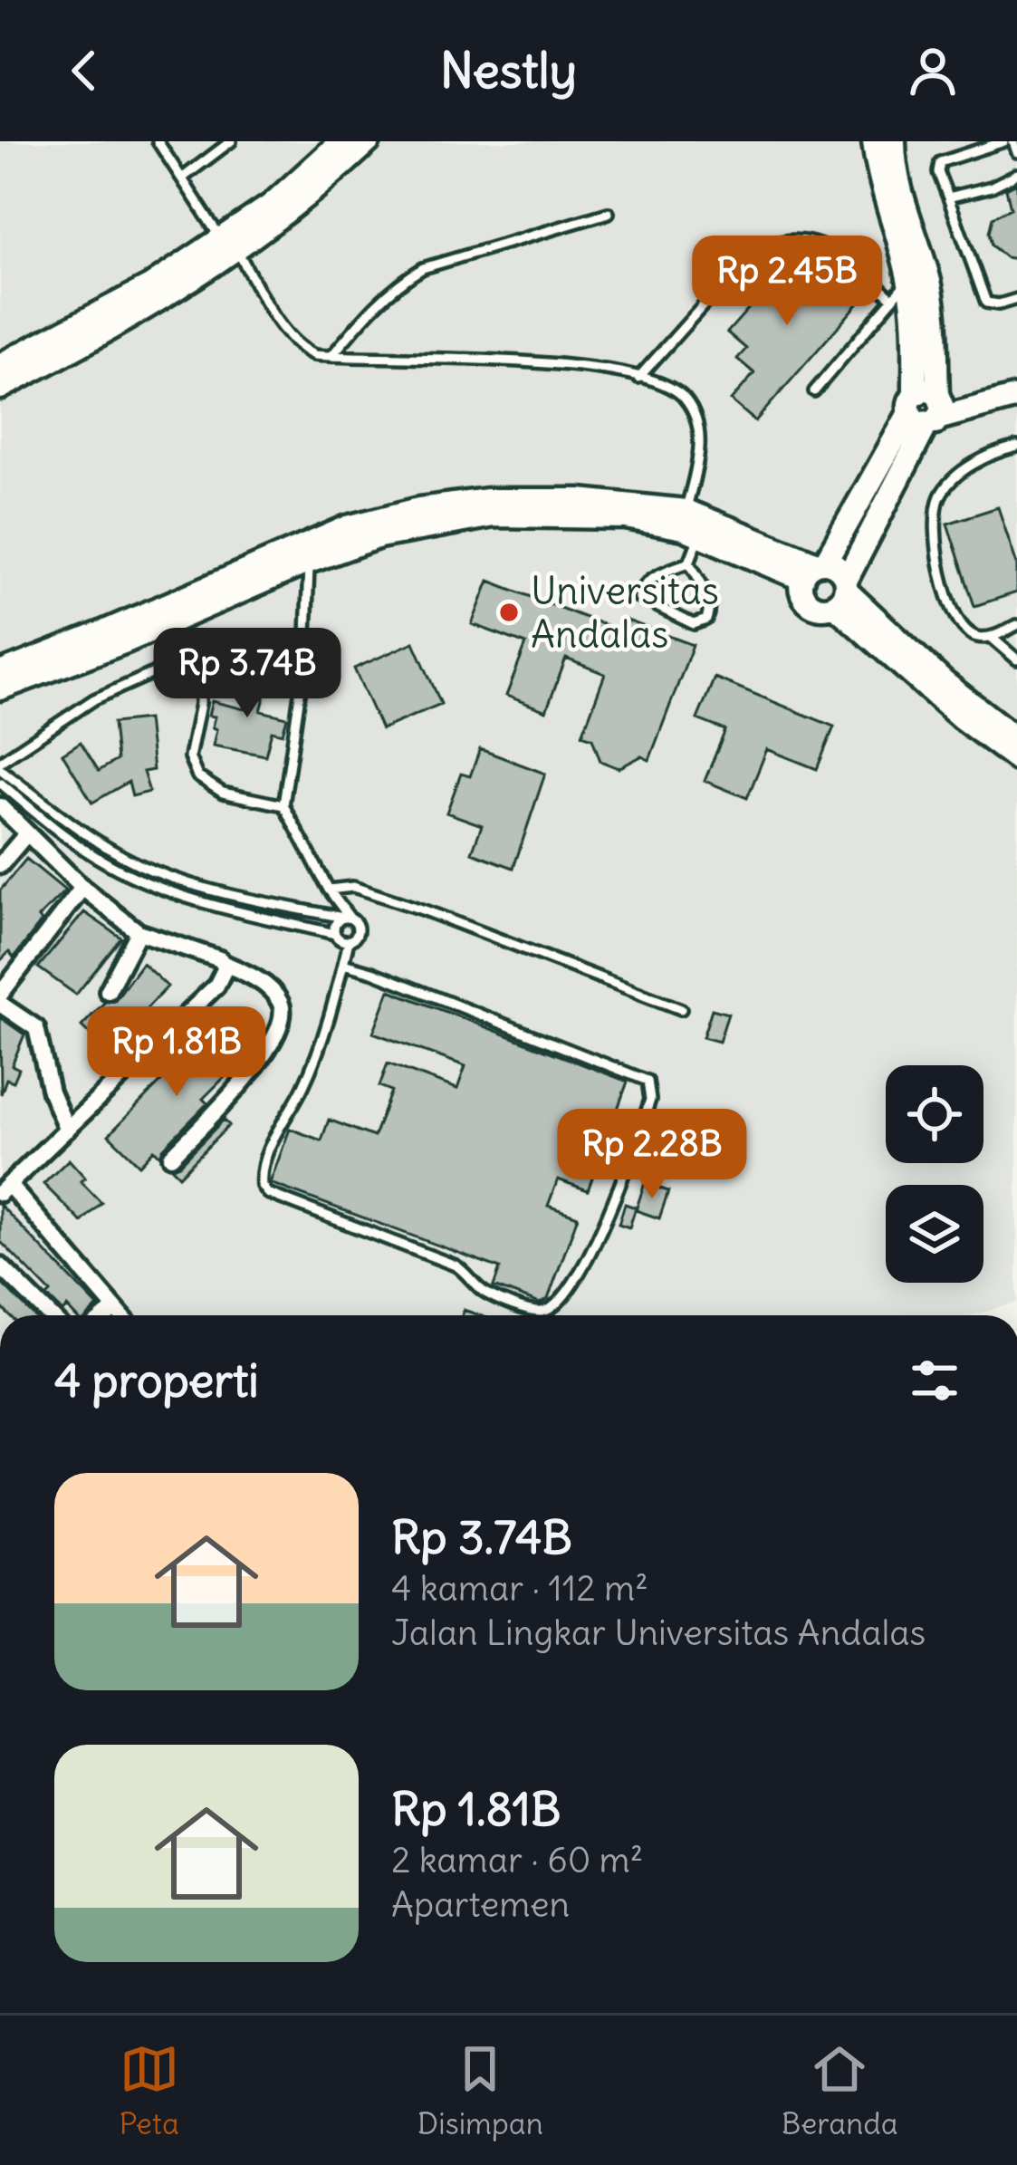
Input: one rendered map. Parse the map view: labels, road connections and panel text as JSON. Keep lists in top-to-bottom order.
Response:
{
  "places": ["Universitas Andalas"],
  "page": {
    "header": "Nestly",
    "price": [
      "Rp 2.45B",
      "Rp 3.74B",
      "Rp 1.81B",
      "Rp 2.28B"
    ],
    "heading": "4 properti",
    "list": [
      {
        "name": "Rp 3.74B",
        "note": "4 kamar · 112 m² · Jalan Lingkar Universitas Andalas"
      },
      {
        "name": "Rp 1.81B",
        "note": "2 kamar · 60 m² · Apartemen"
      }
    ],
    "tabs": ["Peta", "Disimpan", "Beranda"]
  }
}
